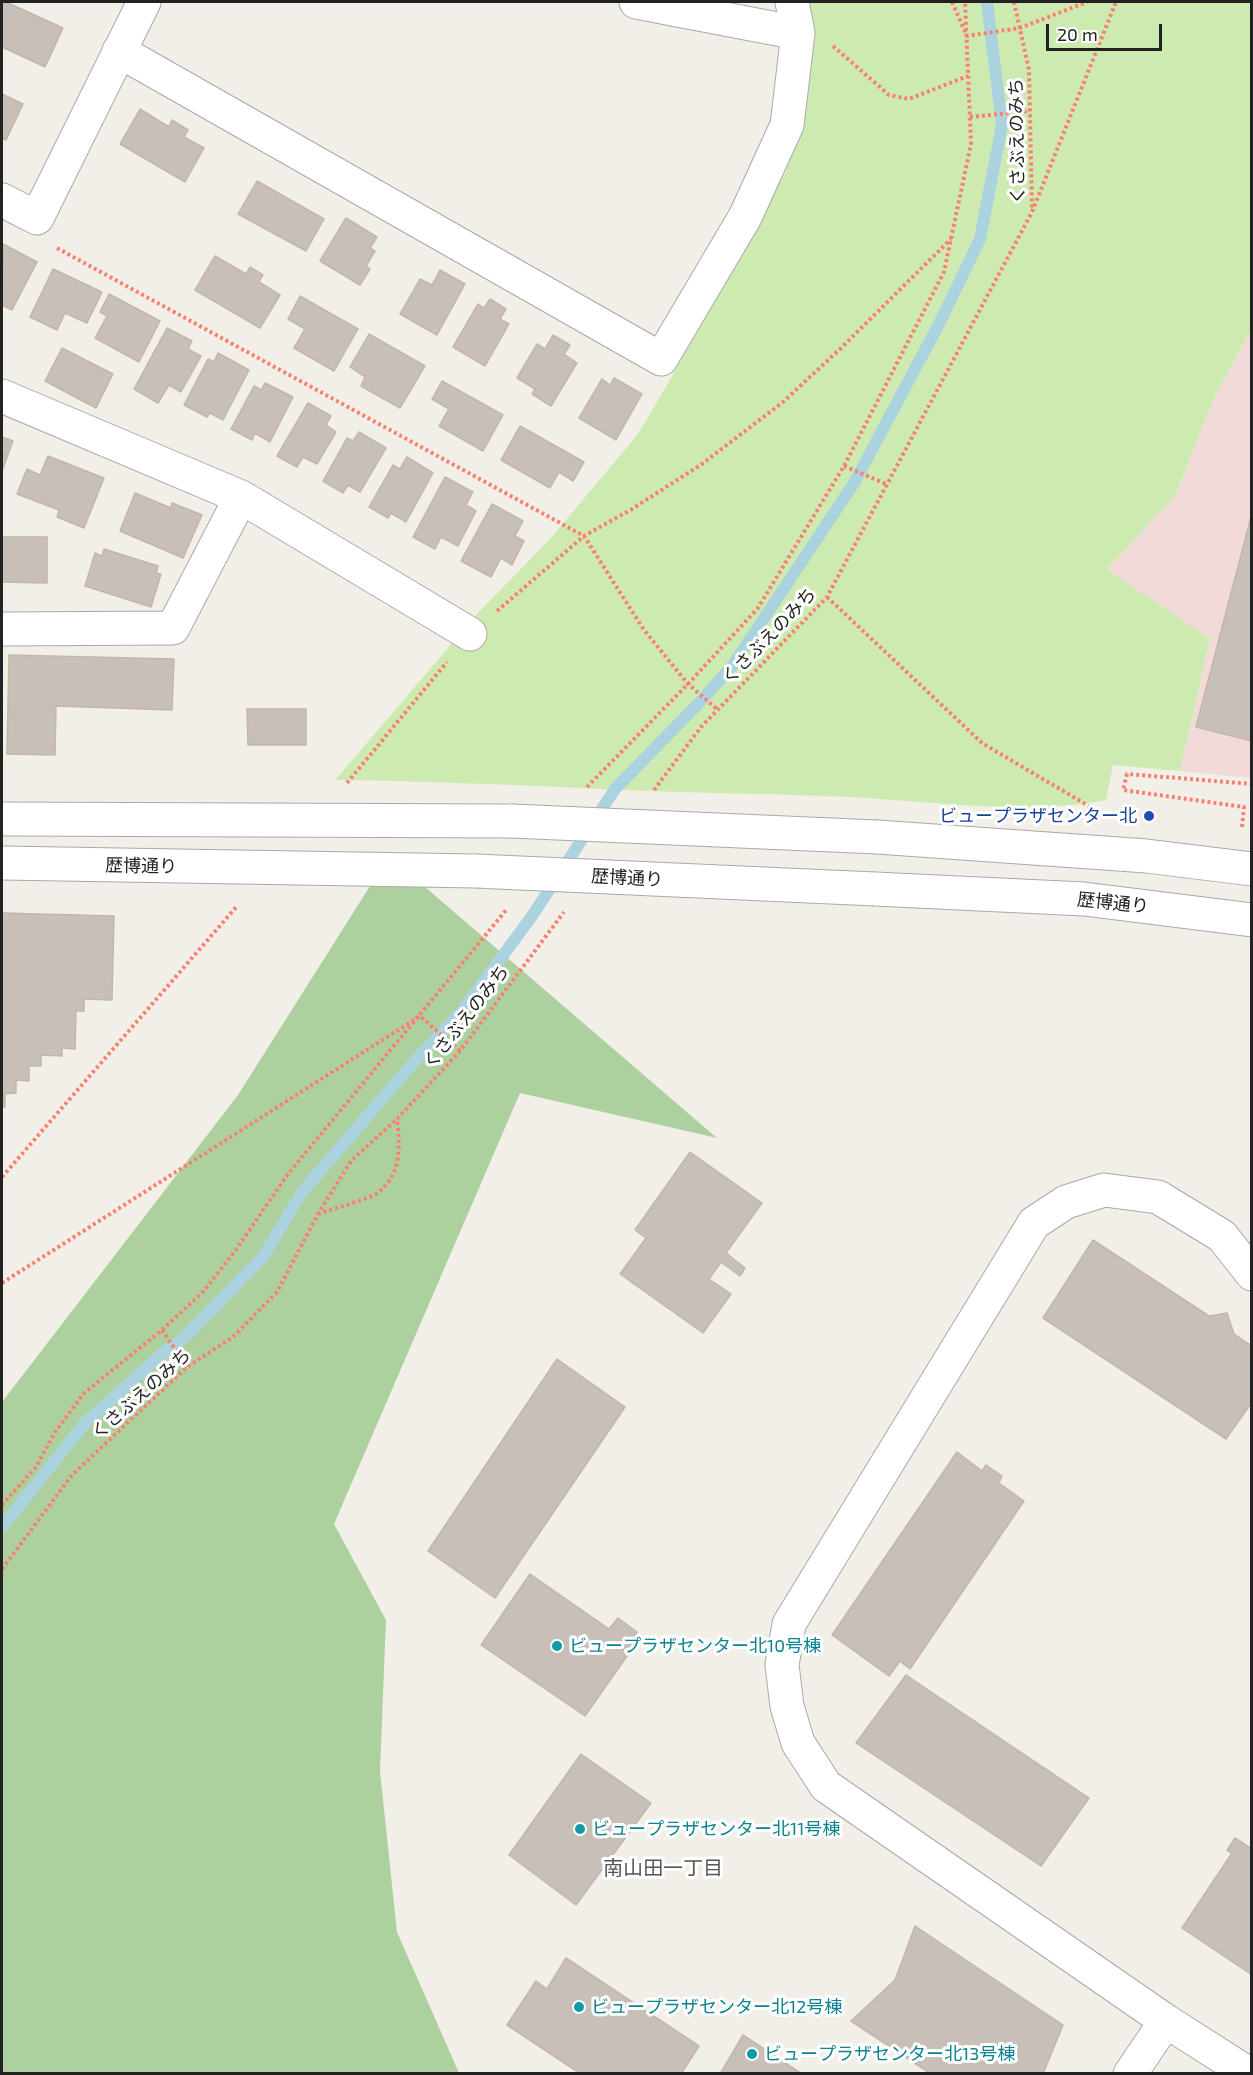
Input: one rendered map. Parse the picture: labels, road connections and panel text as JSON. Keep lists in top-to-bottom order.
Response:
{
  "streets": {
    "street": ["歴博通り"],
    "path": ["くさぶえのみち"]
  },
  "districts": ["南山田一丁目"],
  "places": [
    "ビュープラザセンター北",
    "ビュープラザセンター北10号棟",
    "ビュープラザセンター北11号棟",
    "ビュープラザセンター北12号棟",
    "ビュープラザセンター北13号棟"
  ],
  "scale_bar": "20 m"
}
